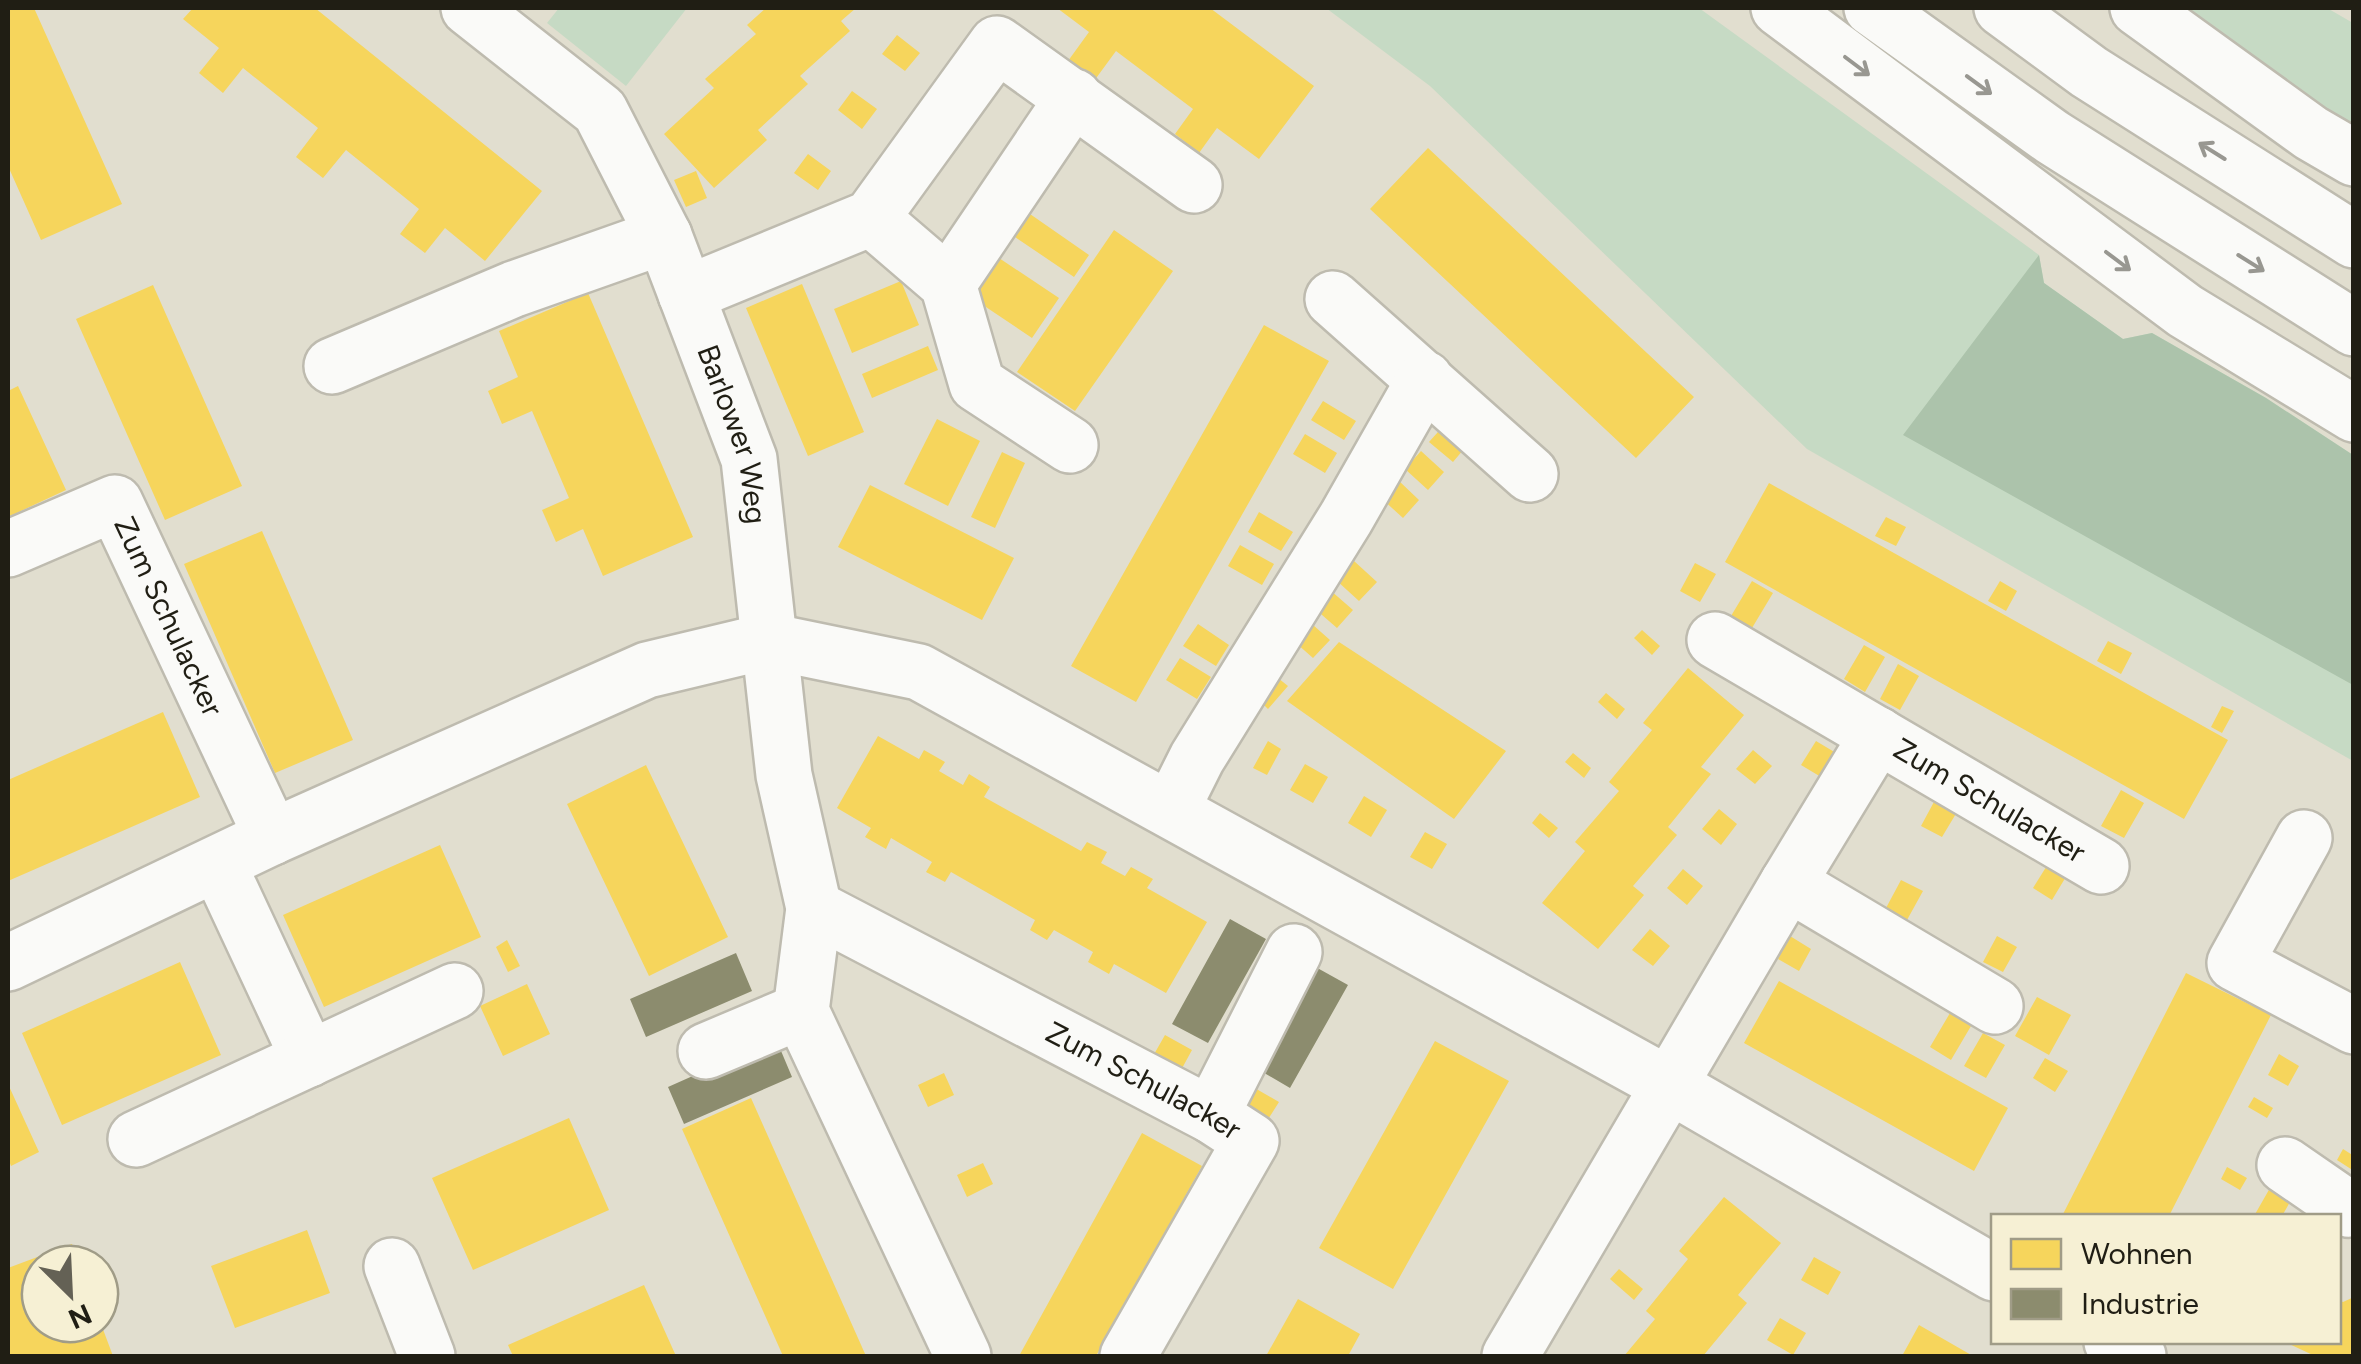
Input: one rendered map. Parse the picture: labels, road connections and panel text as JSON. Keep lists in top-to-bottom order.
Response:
{
  "streets": {
    "main road": ["Barlower Weg", "Zum Schulacker"]
  },
  "legend": ["Wohnen", "Industrie"],
  "north": "bottom right"
}
